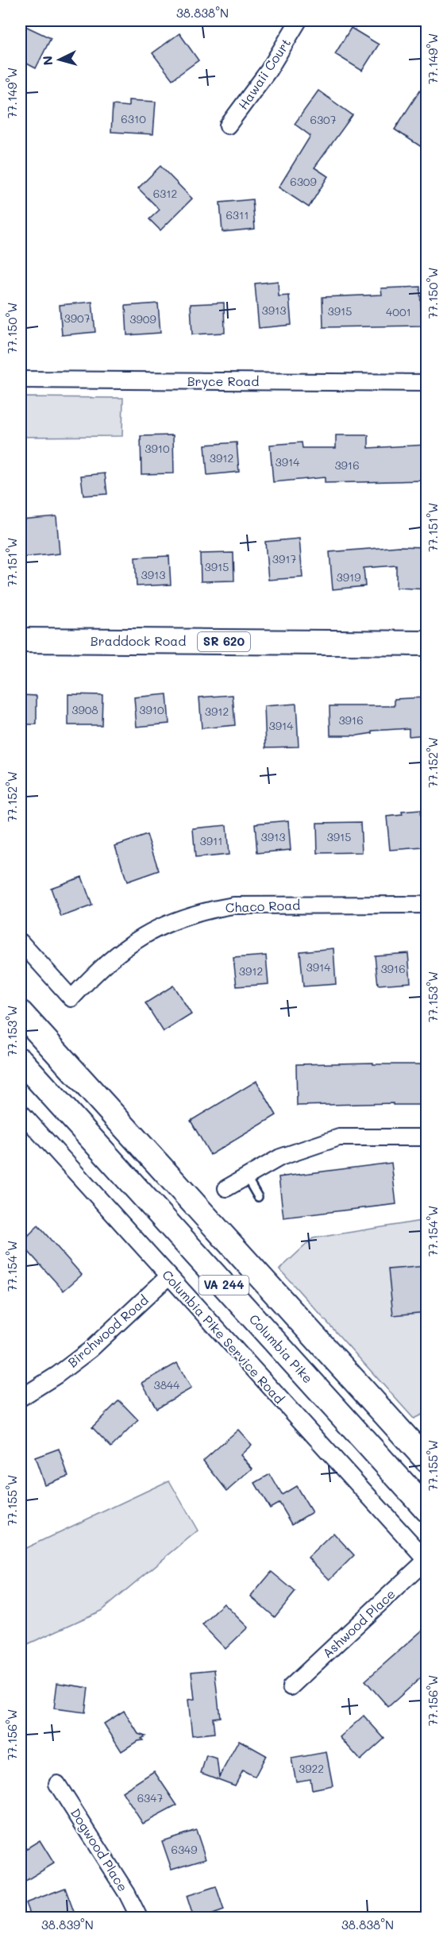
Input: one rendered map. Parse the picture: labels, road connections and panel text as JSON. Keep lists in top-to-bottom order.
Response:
{
  "streets": {
    "main road": [
      "Braddock Road",
      "SR 620",
      "VA 244",
      "Columbia Pike"
    ],
    "street": [
      "Hawaii Court",
      "Bryce Road",
      "Chaco Road",
      "Birchwood Road",
      "Columbia Pike Service Road",
      "Ashwood Place",
      "Dogwood Place"
    ]
  },
  "crossings": [
    ["Birchwood Road", "Columbia Pike Service Road"],
    ["Columbia Pike Service Road", "Ashwood Place"]
  ],
  "house_numbers": [
    "6310",
    "6307",
    "6309",
    "6312",
    "6311",
    "3913",
    "3915",
    "4001",
    "3907",
    "3909",
    "3910",
    "3912",
    "3914",
    "3916",
    "3917",
    "3915",
    "3913",
    "3919",
    "3908",
    "3910",
    "3912",
    "3916",
    "3914",
    "3913",
    "3915",
    "3911",
    "3914",
    "3916",
    "3912",
    "3844",
    "3922",
    "6347",
    "6349"
  ],
  "north": "left",
  "coordinates": [
    "38.838°N",
    "77.149°W",
    "77.150°W",
    "77.151°W",
    "77.152°W",
    "77.153°W",
    "77.154°W",
    "77.155°W",
    "77.156°W",
    "38.839°N"
  ]
}
